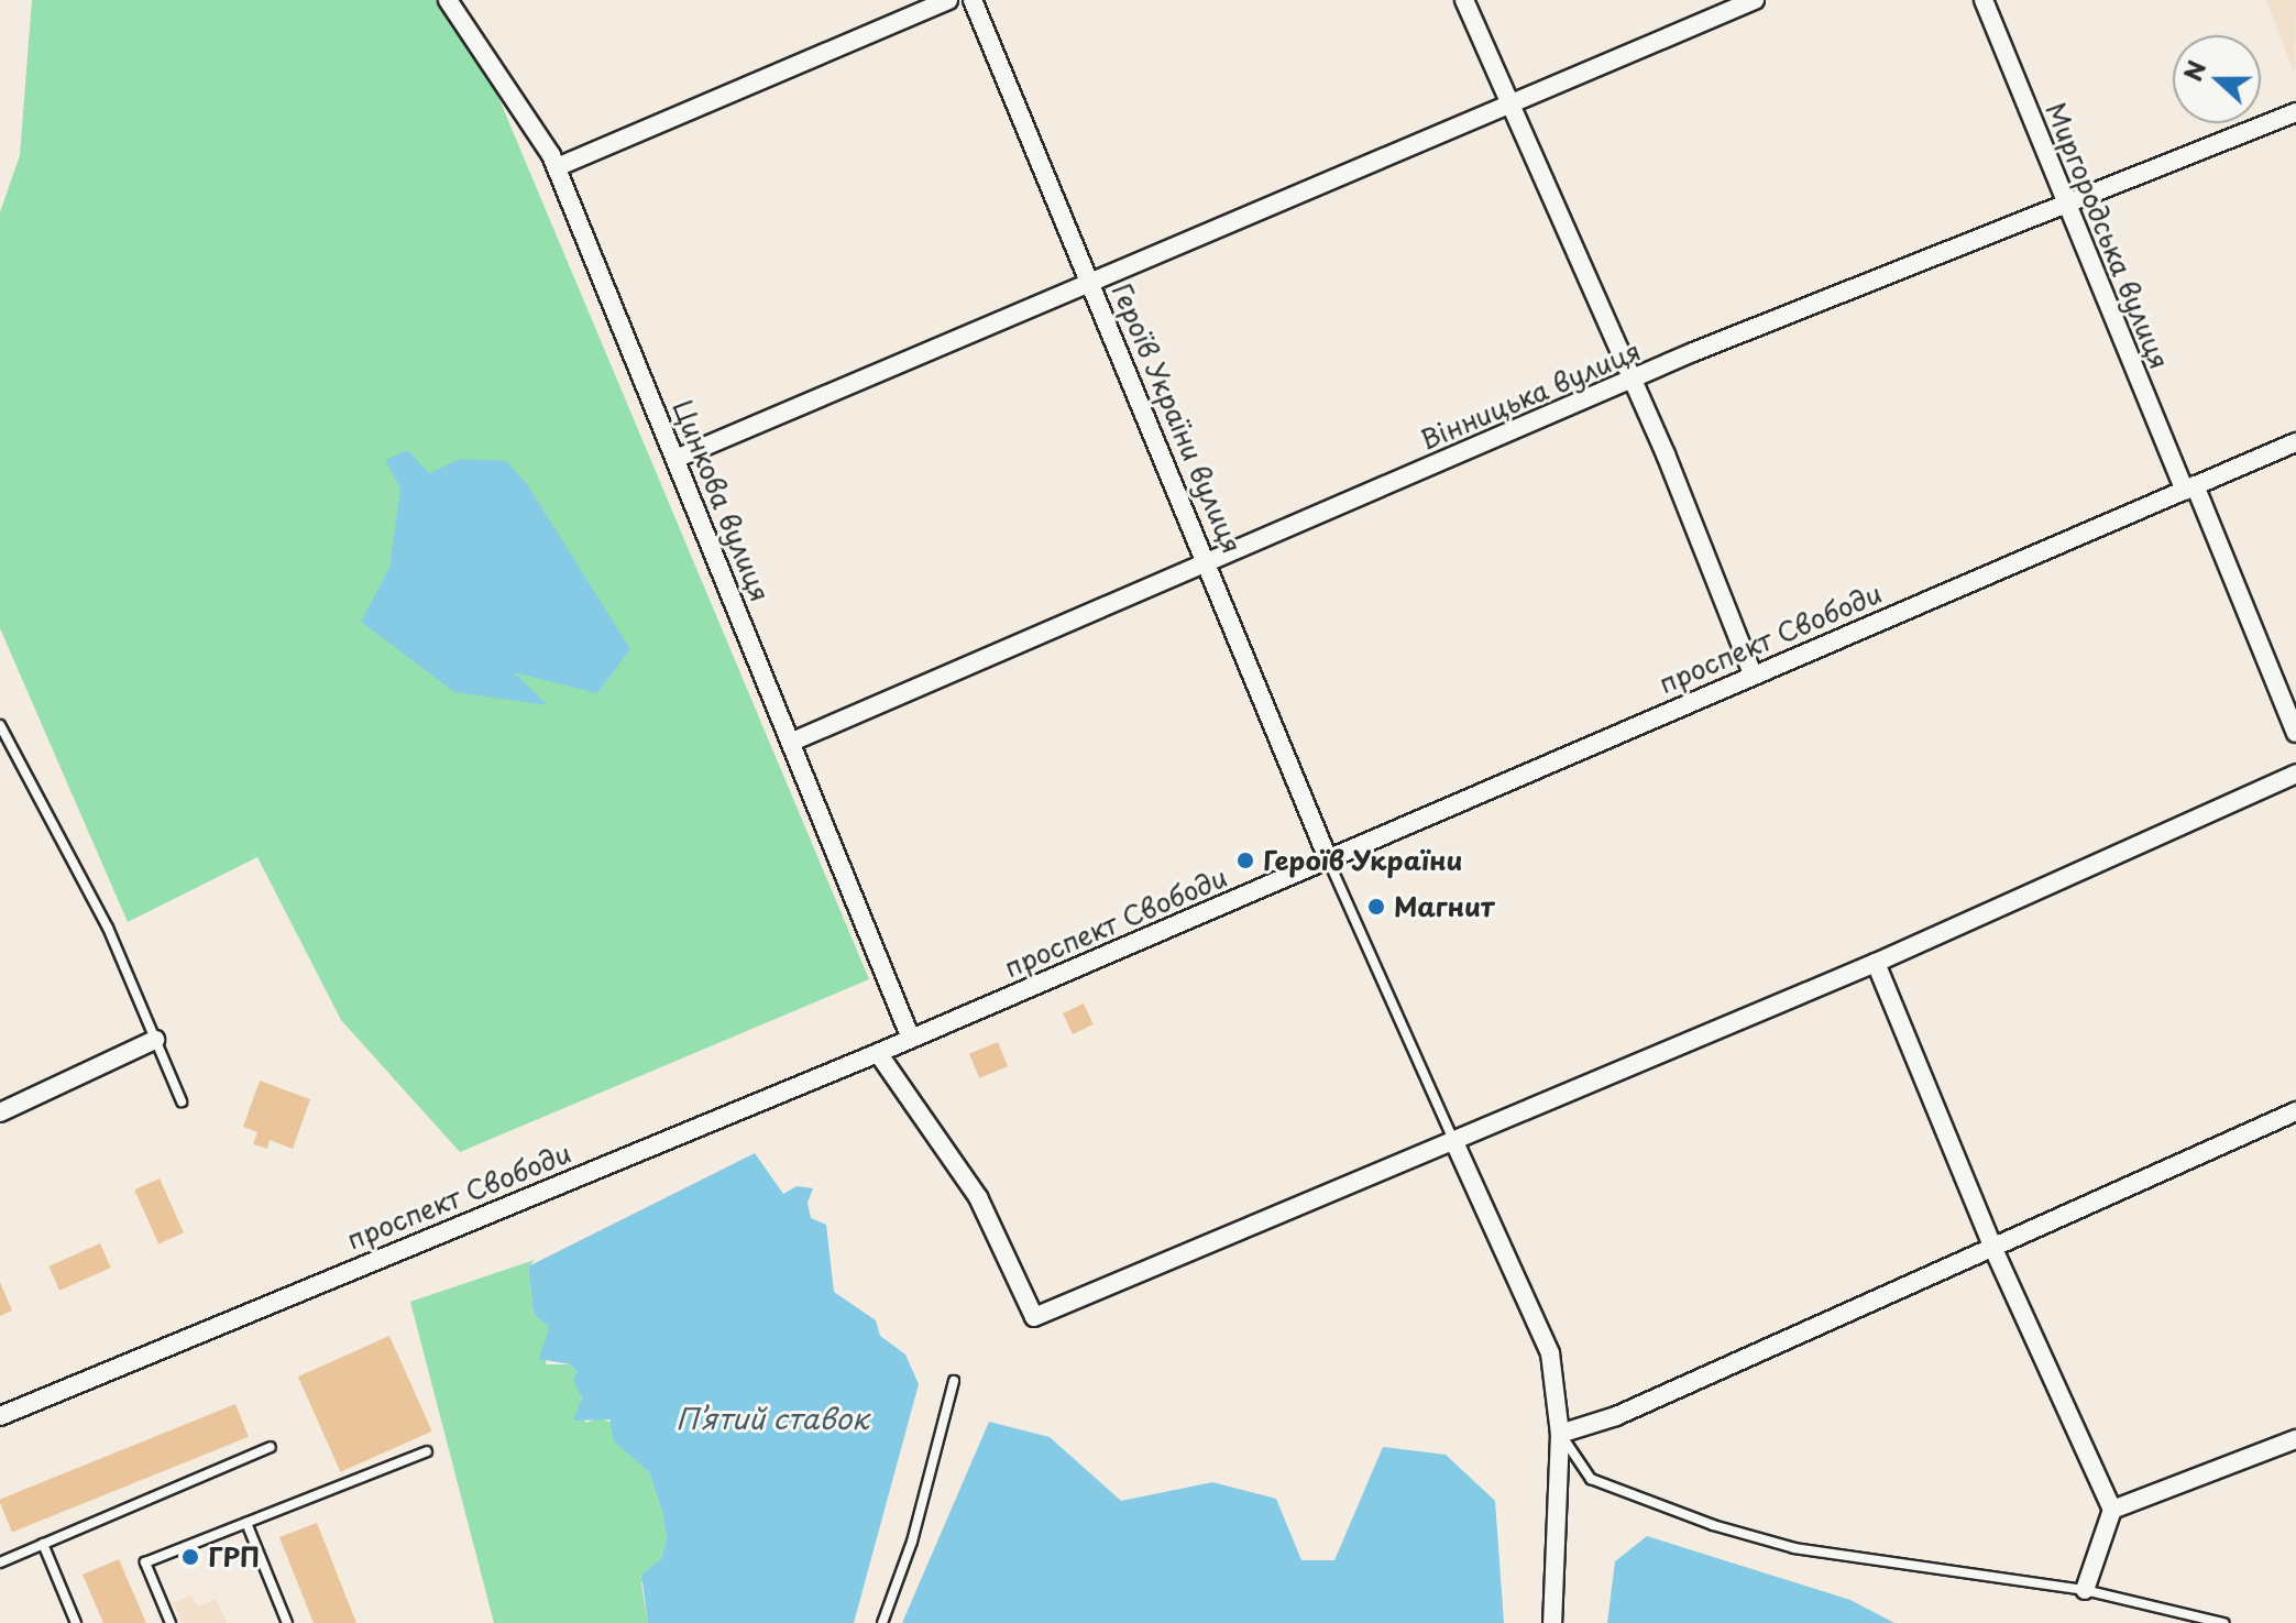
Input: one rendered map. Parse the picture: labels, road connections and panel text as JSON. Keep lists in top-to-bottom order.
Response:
{
  "streets": {
    "street": [
      "Миргородська вулиця",
      "Вінницька вулиця",
      "Героїв України вулиця",
      "Цинкова вулиця",
      "проспект Свободи"
    ]
  },
  "crossings": [
    ["Миргородська вулиця", "Вінницька вулиця"],
    ["Миргородська вулиця", "проспект Свободи"],
    ["Вінницька вулиця", "Героїв України вулиця"],
    ["Вінницька вулиця", "Цинкова вулиця"],
    ["Героїв України вулиця", "проспект Свободи"],
    ["Цинкова вулиця", "проспект Свободи"]
  ],
  "water": ["П’ятий ставок"],
  "places": ["Героїв України", "Магнит", "ГРП"],
  "north": "left"
}
